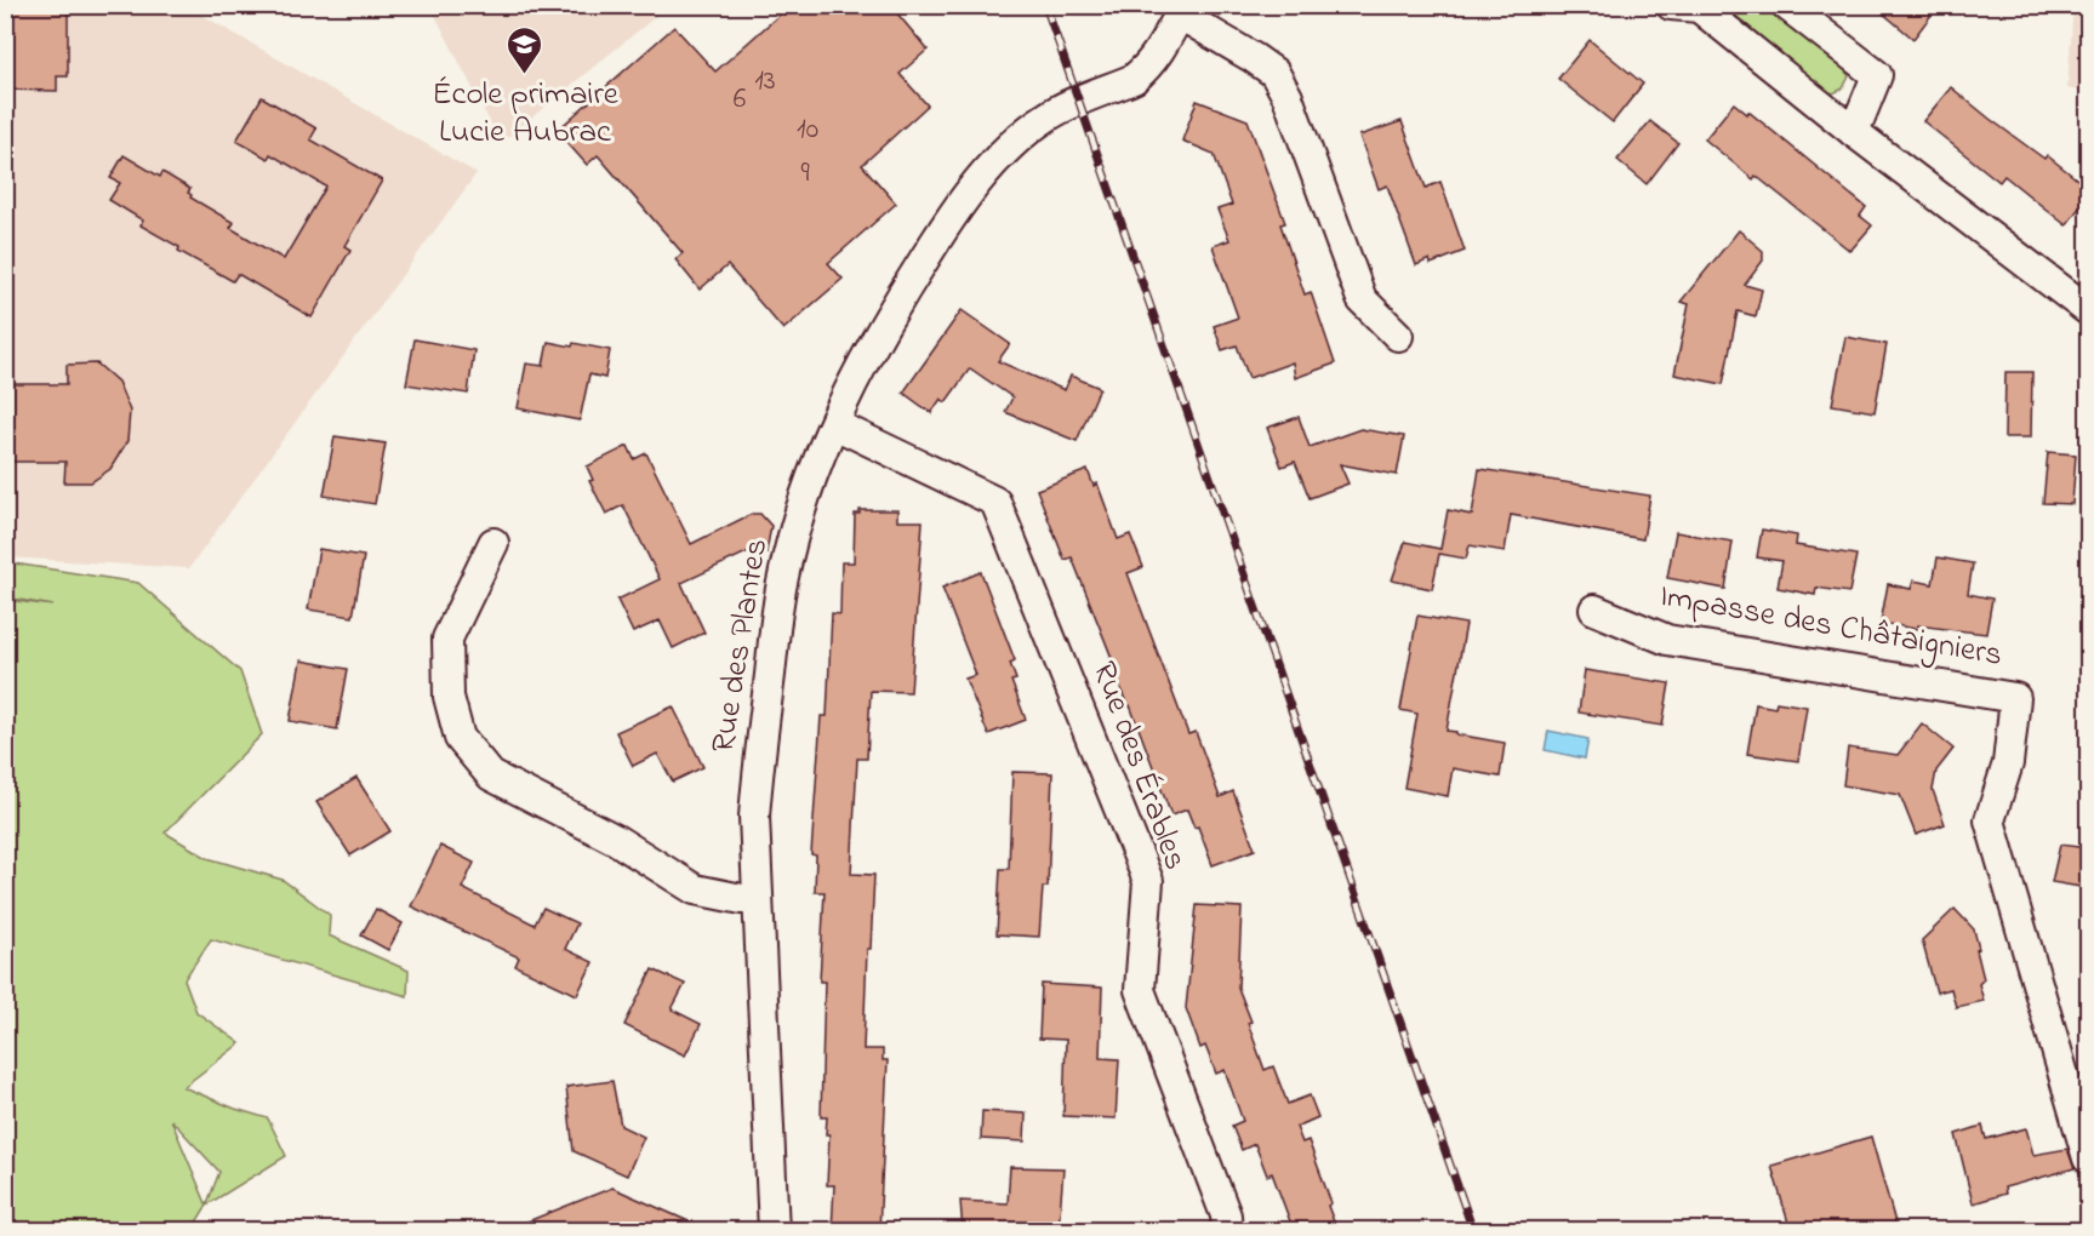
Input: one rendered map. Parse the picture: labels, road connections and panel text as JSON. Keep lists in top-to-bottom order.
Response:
{
  "streets": {
    "street": ["Impasse des Châtaigniers", "Rue des Plantes", "Rue des Érables"]
  },
  "crossings": [
    ["Rue des Plantes", "Rue des Érables"]
  ],
  "places": {
    "school or university": ["École primaire Lucie Aubrac"]
  },
  "house_numbers": [
    "13",
    "6",
    "10",
    "9"
  ]
}
